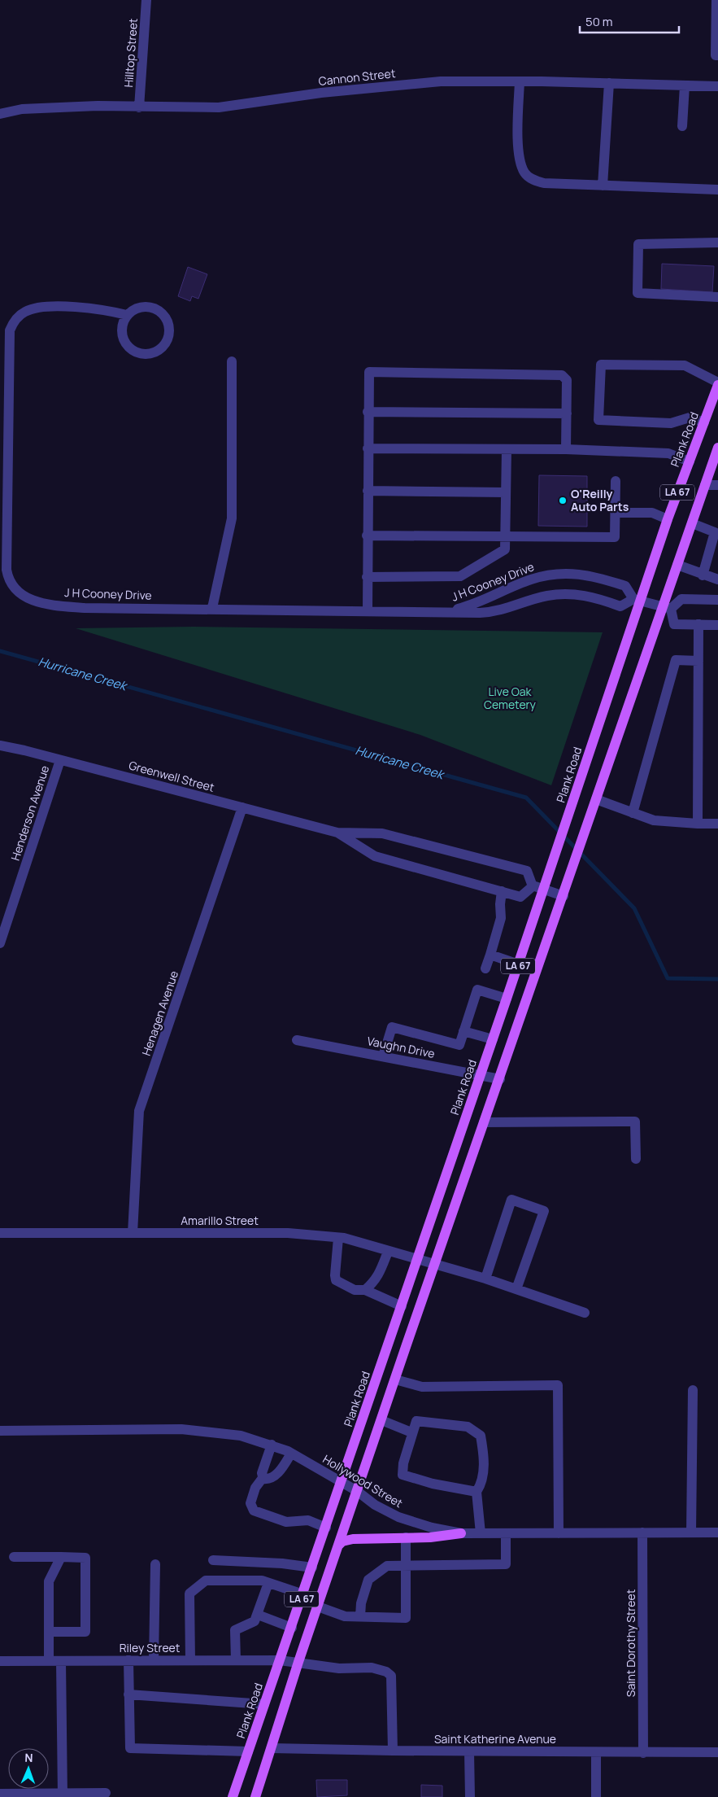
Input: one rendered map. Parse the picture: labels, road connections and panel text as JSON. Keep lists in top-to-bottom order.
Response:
{
  "streets": {
    "main road": ["Plank Road", "LA 67"],
    "street": [
      "Hilltop Street",
      "Cannon Street",
      "J H Cooney Drive",
      "Greenwell Street",
      "Henderson Avenue",
      "Henagen Avenue",
      "Vaughn Drive",
      "Amarillo Street",
      "Hollywood Street",
      "Saint Dorothy Street",
      "Riley Street",
      "Saint Katherine Avenue"
    ]
  },
  "crossings": [
    ["Hilltop Street", "Cannon Street"],
    ["Plank Road", "J H Cooney Drive"],
    ["Plank Road", "Vaughn Drive"],
    ["Plank Road", "Amarillo Street"],
    ["Plank Road", "Hollywood Street"],
    ["Plank Road", "Riley Street"],
    ["LA 67", "J H Cooney Drive"],
    ["LA 67", "Vaughn Drive"],
    ["LA 67", "Amarillo Street"],
    ["LA 67", "Hollywood Street"],
    ["LA 67", "Riley Street"],
    ["LA 67", "Saint Katherine Avenue"],
    ["Greenwell Street", "Henderson Avenue"],
    ["Greenwell Street", "Henagen Avenue"],
    ["Henagen Avenue", "Amarillo Street"],
    ["Hollywood Street", "Saint Dorothy Street"],
    ["Saint Dorothy Street", "Saint Katherine Avenue"],
    ["Riley Street", "Saint Katherine Avenue"]
  ],
  "water": ["Hurricane Creek"],
  "parks": ["Live Oak Cemetery"],
  "places": ["O'Reilly Auto Parts"],
  "scale_bar": "50 m",
  "north": "top"
}
